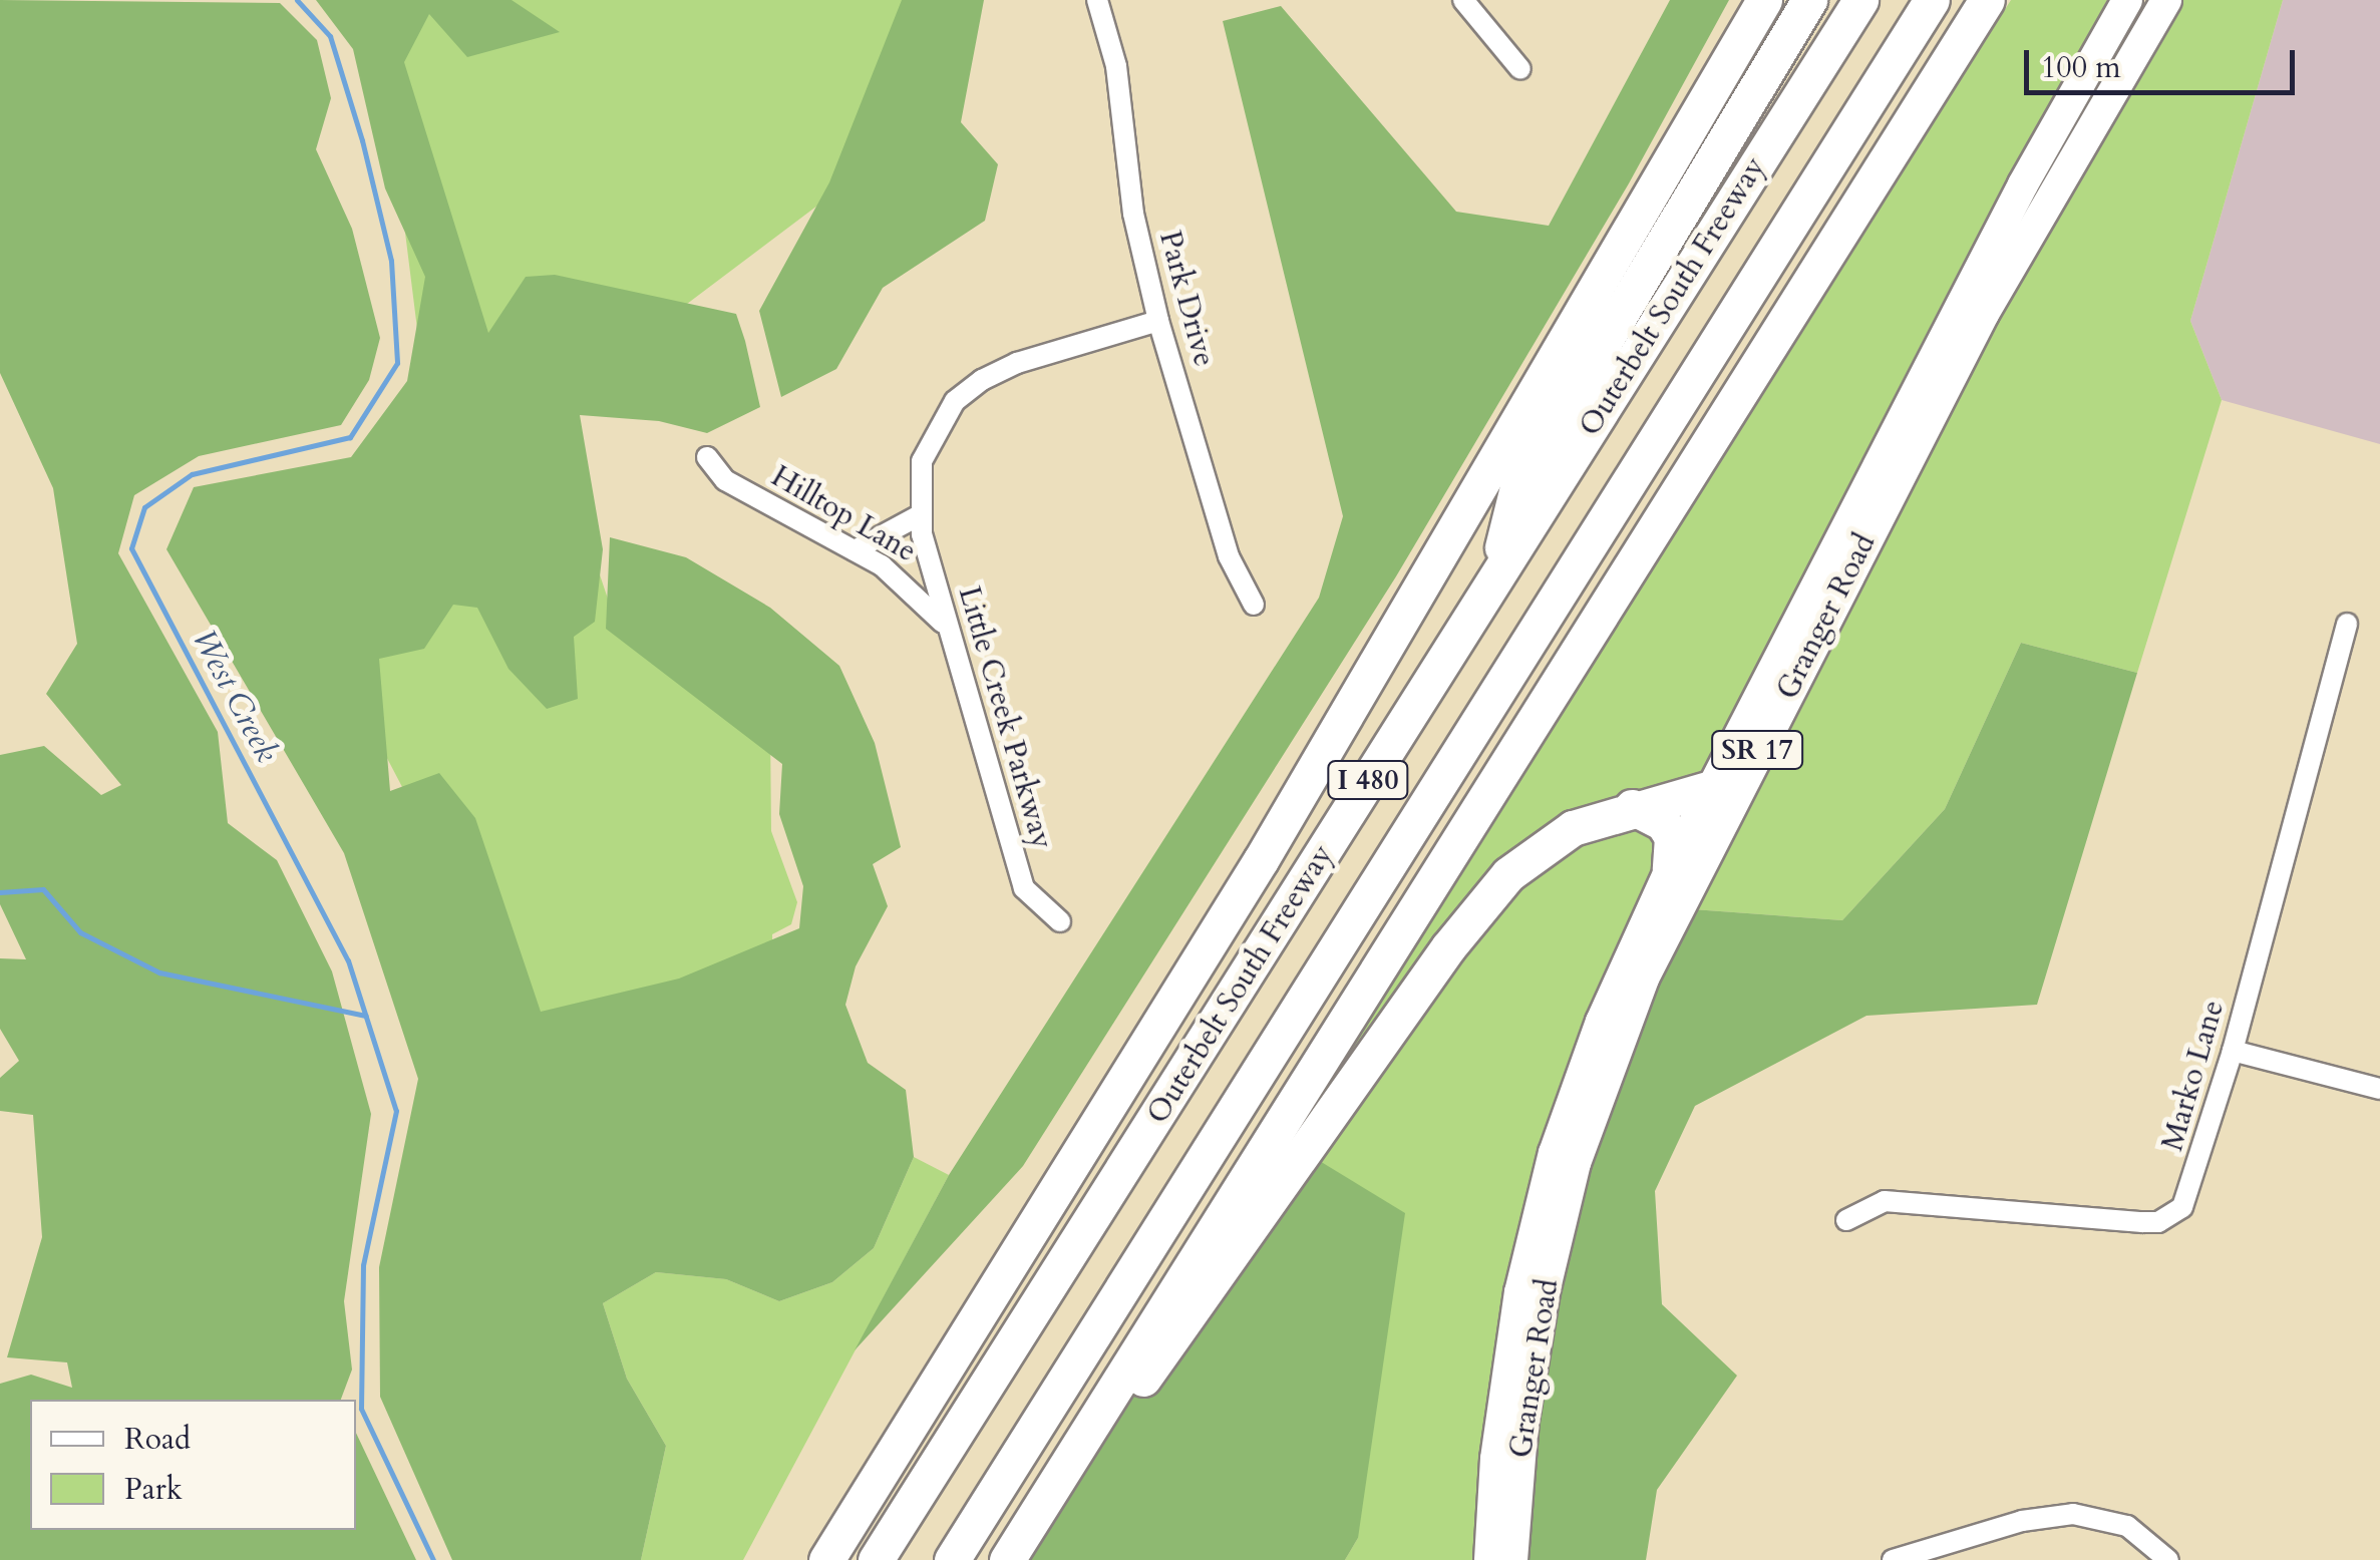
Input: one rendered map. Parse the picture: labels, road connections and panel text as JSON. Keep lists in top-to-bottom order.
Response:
{
  "streets": {
    "highway": ["Outerbelt South Freeway", "I 480"],
    "main road": ["Granger Road", "SR 17"],
    "street": [
      "Park Drive",
      "Hilltop Lane",
      "Little Creek Parkway",
      "Marko Lane"
    ]
  },
  "crossings": [
    ["Park Drive", "Little Creek Parkway"],
    ["Hilltop Lane", "Little Creek Parkway"]
  ],
  "water": ["West Creek"],
  "legend": ["Road", "Park"],
  "scale_bar": "100 m"
}
